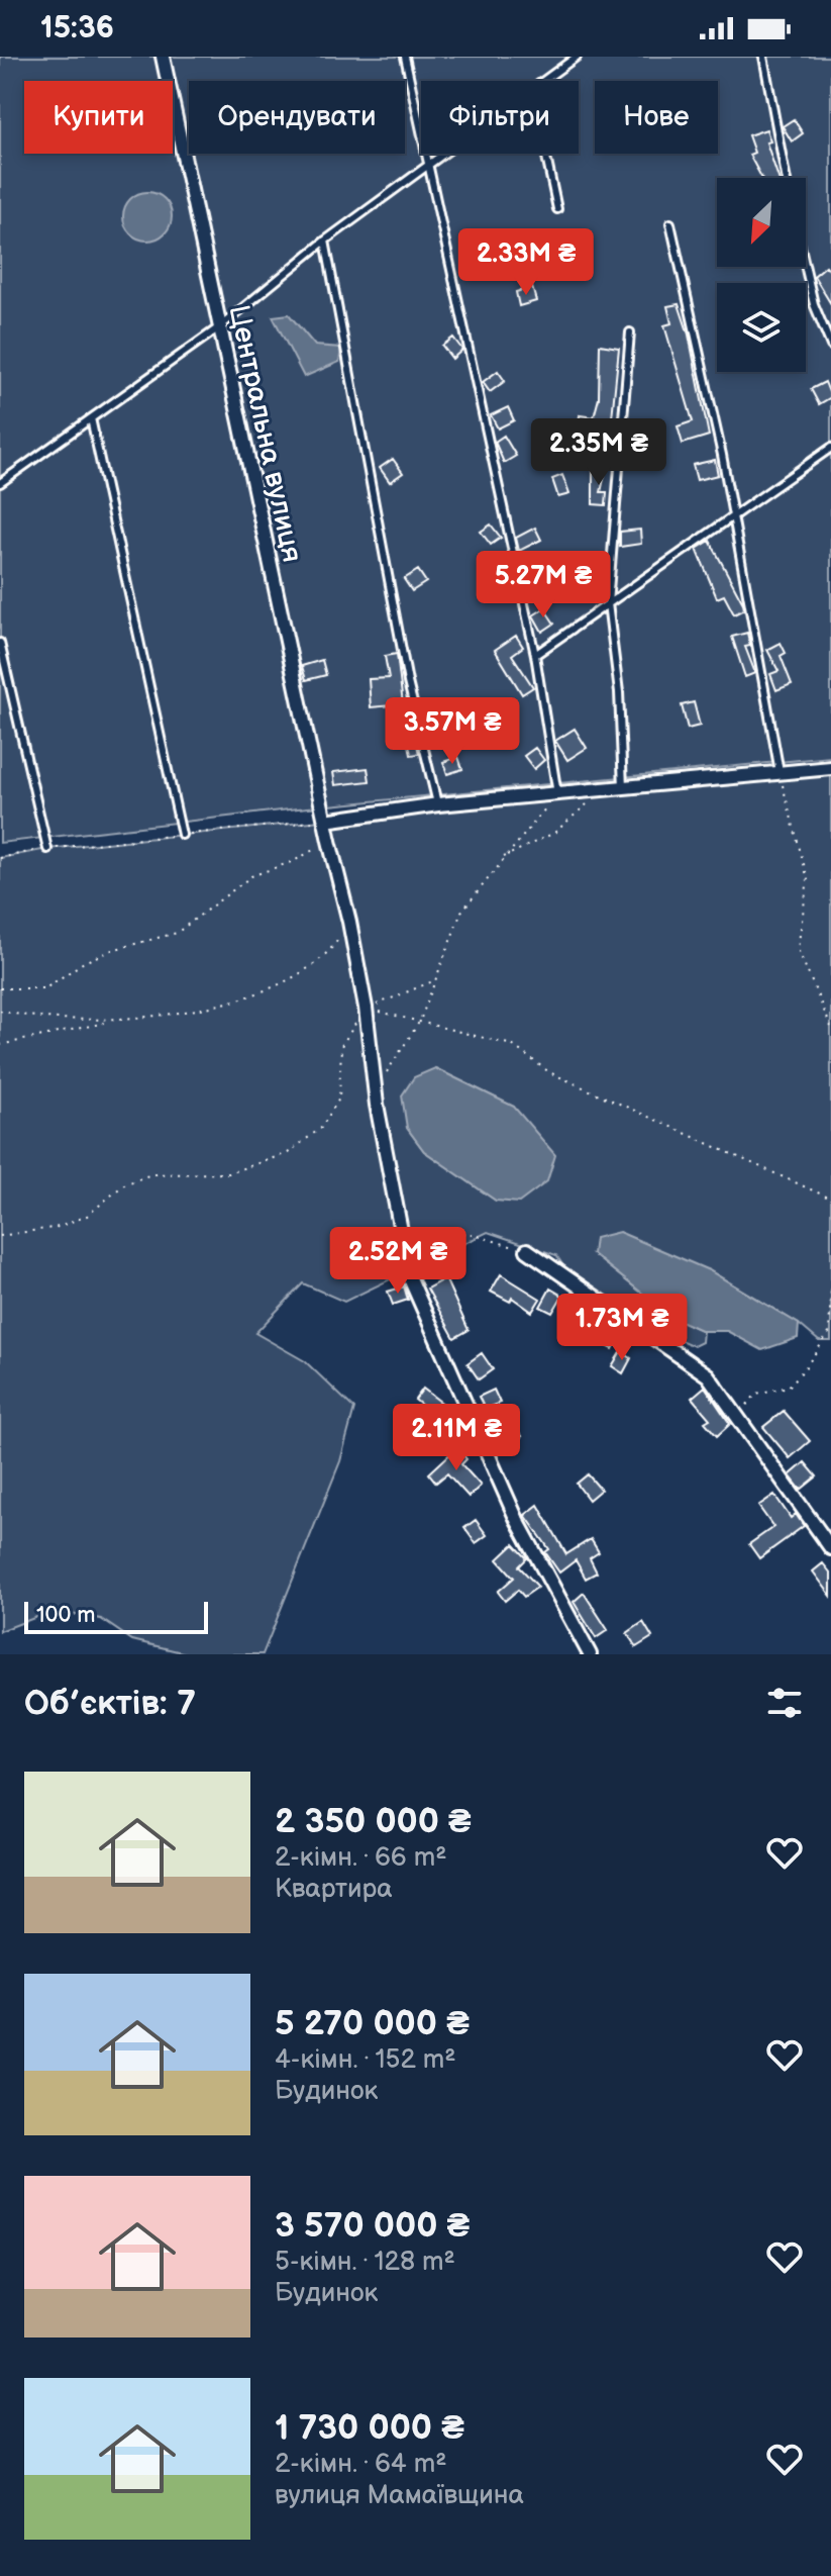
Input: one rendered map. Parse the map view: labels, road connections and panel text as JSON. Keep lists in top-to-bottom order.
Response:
{
  "streets": {
    "street": ["Центральна вулиця"]
  },
  "scale_bar": "100 m",
  "north": "bottom left",
  "page": {
    "status": "15:36",
    "chip": [
      "Купити",
      "Орендувати",
      "Фільтри",
      "Нове"
    ],
    "price": [
      "2.33M ₴",
      "2.35M ₴",
      "5.27M ₴",
      "3.57M ₴",
      "2.52M ₴",
      "1.73M ₴",
      "2.11M ₴"
    ],
    "scale": "100 m",
    "heading": "Об’єктів: 7",
    "list": [
      {
        "name": "2 350 000 ₴",
        "note": "2-кімн. · 66 m² · Квартира"
      },
      {
        "name": "5 270 000 ₴",
        "note": "4-кімн. · 152 m² · Будинок"
      },
      {
        "name": "3 570 000 ₴",
        "note": "5-кімн. · 128 m² · Будинок"
      },
      {
        "name": "1 730 000 ₴",
        "note": "2-кімн. · 64 m² · вулиця Мамаївщина"
      }
    ]
  }
}
